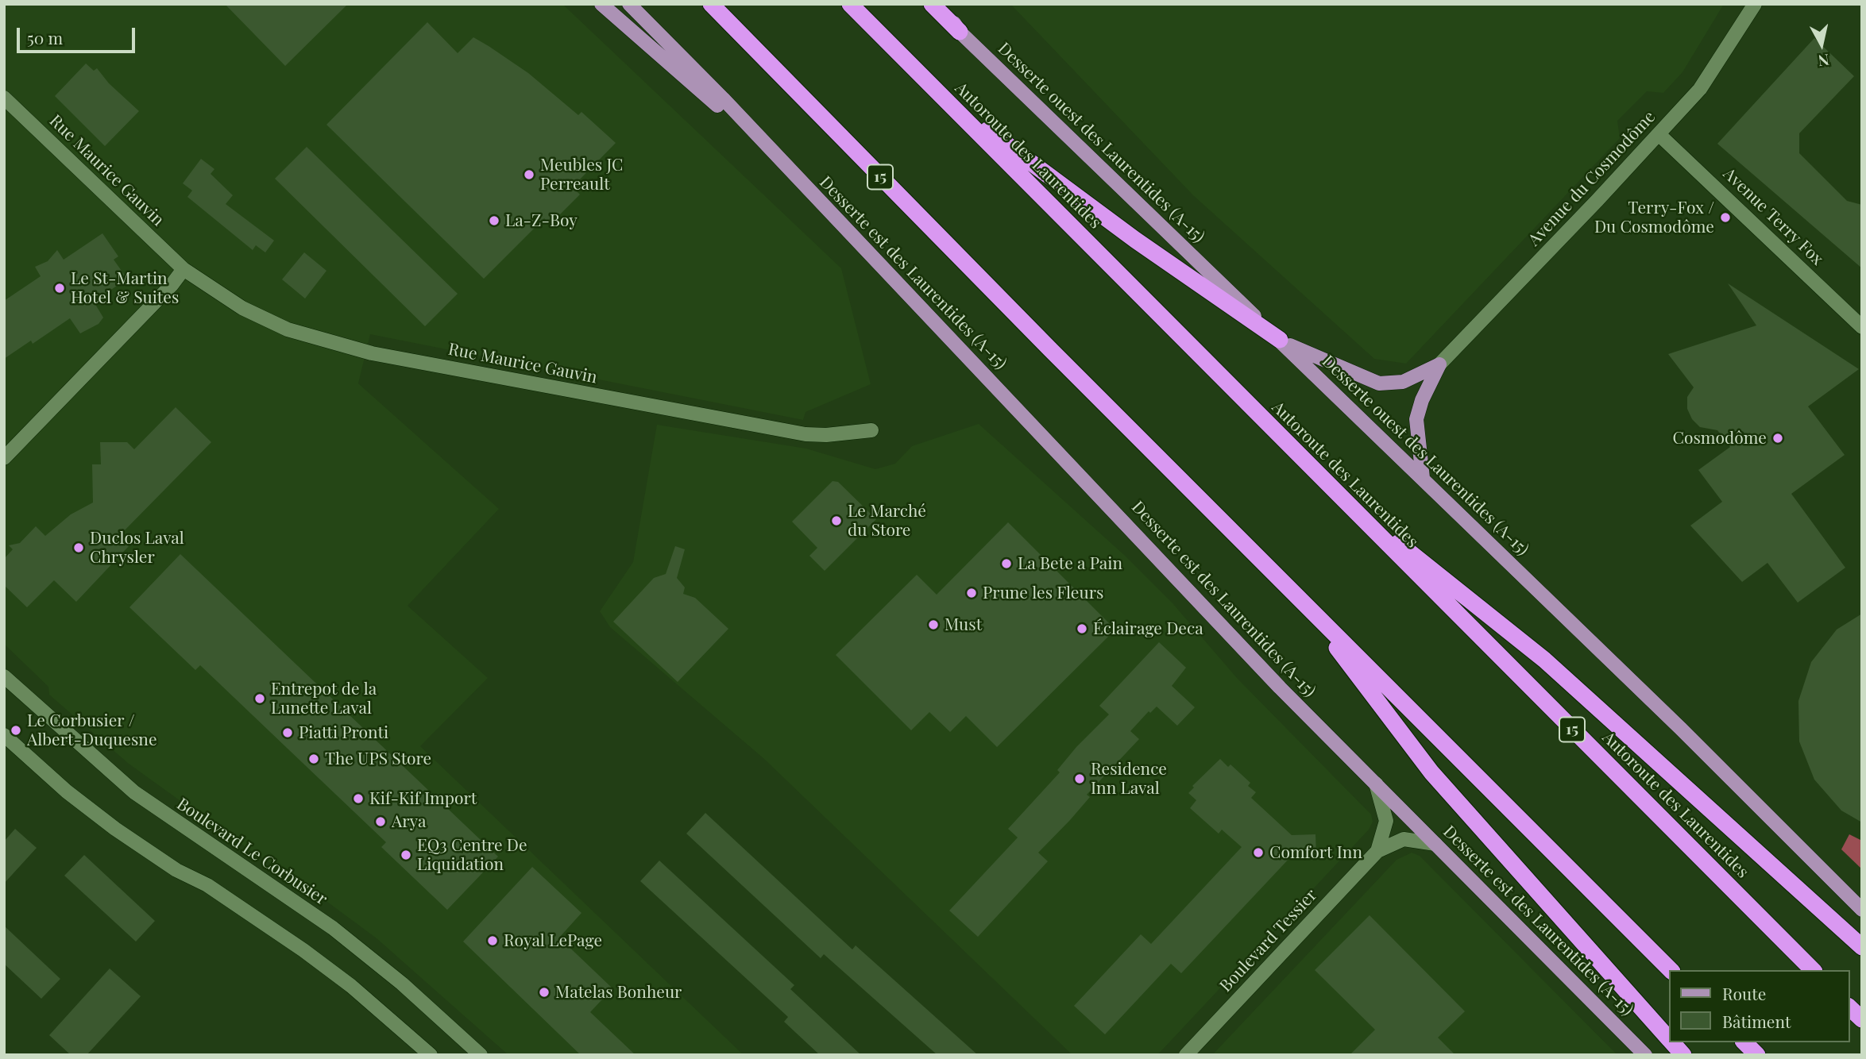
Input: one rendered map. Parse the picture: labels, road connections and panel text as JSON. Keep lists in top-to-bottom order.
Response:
{
  "streets": {
    "highway": ["Autoroute des Laurentides", "15"],
    "main road": ["Desserte ouest des Laurentides (A-15)", "Desserte est des Laurentides (A-15)"],
    "street": [
      "Rue Maurice Gauvin",
      "Avenue du Cosmodôme",
      "Avenue Terry Fox",
      "Boulevard Le Corbusier",
      "Boulevard Tessier"
    ]
  },
  "crossings": [
    ["Avenue du Cosmodôme", "Avenue Terry Fox"],
    ["Desserte est des Laurentides (A-15)", "Boulevard Tessier"]
  ],
  "places": [
    "Meubles JC Perreault",
    "Terry-Fox / Du Cosmodôme",
    "La-Z-Boy",
    "Le St-Martin Hotel & Suites",
    "Cosmodôme",
    "Le Marché du Store",
    "Duclos Laval Chrysler",
    "La Bete a Pain",
    "Prune les Fleurs",
    "Must",
    "Éclairage Deca",
    "Entrepot de la Lunette Laval",
    "Le Corbusier / Albert-Duquesne",
    "Piatti Pronti",
    "The UPS Store",
    "Residence Inn Laval",
    "Kif-Kif Import",
    "Arya",
    "Comfort Inn",
    "EQ3 Centre De Liquidation",
    "Royal LePage",
    "Matelas Bonheur"
  ],
  "legend": ["Route", "Bâtiment"],
  "scale_bar": "50 m",
  "north": "bottom"
}
